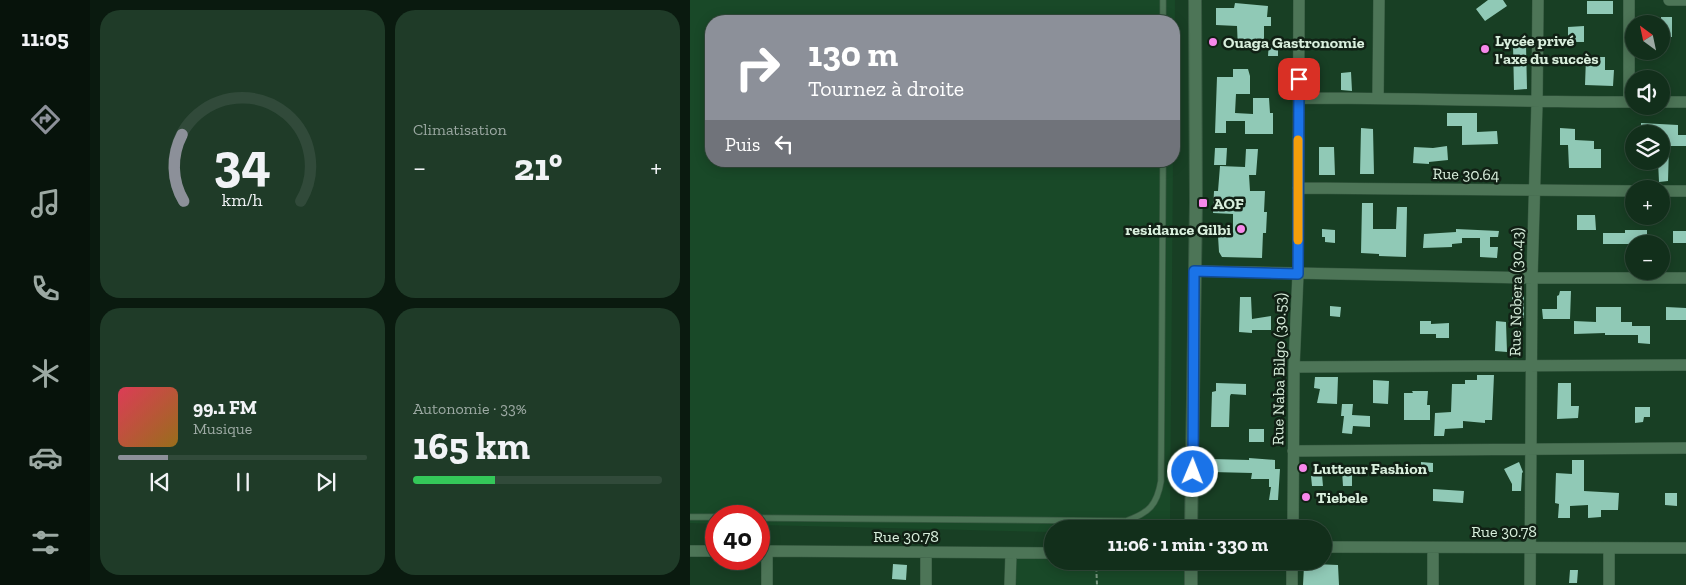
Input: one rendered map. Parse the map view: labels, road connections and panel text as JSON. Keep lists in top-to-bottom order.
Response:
{
  "streets": {
    "street": [
      "Rue 30.64",
      "Rue Nobera (30.43)",
      "Rue Naba Bilgo (30.53)",
      "Rue 30.78"
    ]
  },
  "crossings": [
    ["Rue 30.64", "Rue Nobera (30.43)"],
    ["Rue 30.64", "Rue Naba Bilgo (30.53)"],
    ["Rue Nobera (30.43)", "Rue 30.78"]
  ],
  "places": {
    "other": [
      "Ouaga Gastronomie",
      "Lycée privé l'axe du succès",
      "residance Gilbi",
      "Lutteur Fashion",
      "Tiebele"
    ],
    "transit": ["AOF"]
  },
  "north": "top left",
  "page": {
    "tabs": "11:05",
    "tile": [
      "Climatisation",
      ["Autonomie · 33%", "165 km"]
    ],
    "map_buttons": ["+", "−"],
    "turn": ["130 m", "Tournez à droite"],
    "then": "Puis",
    "heat": ["−", "21°", "+"],
    "song": ["99.1 FM", "Musique"],
    "limit": "40",
    "trip": "11:06 · 1 min · 330 m",
    "gauge": ["34", "km/h"]
  }
}
